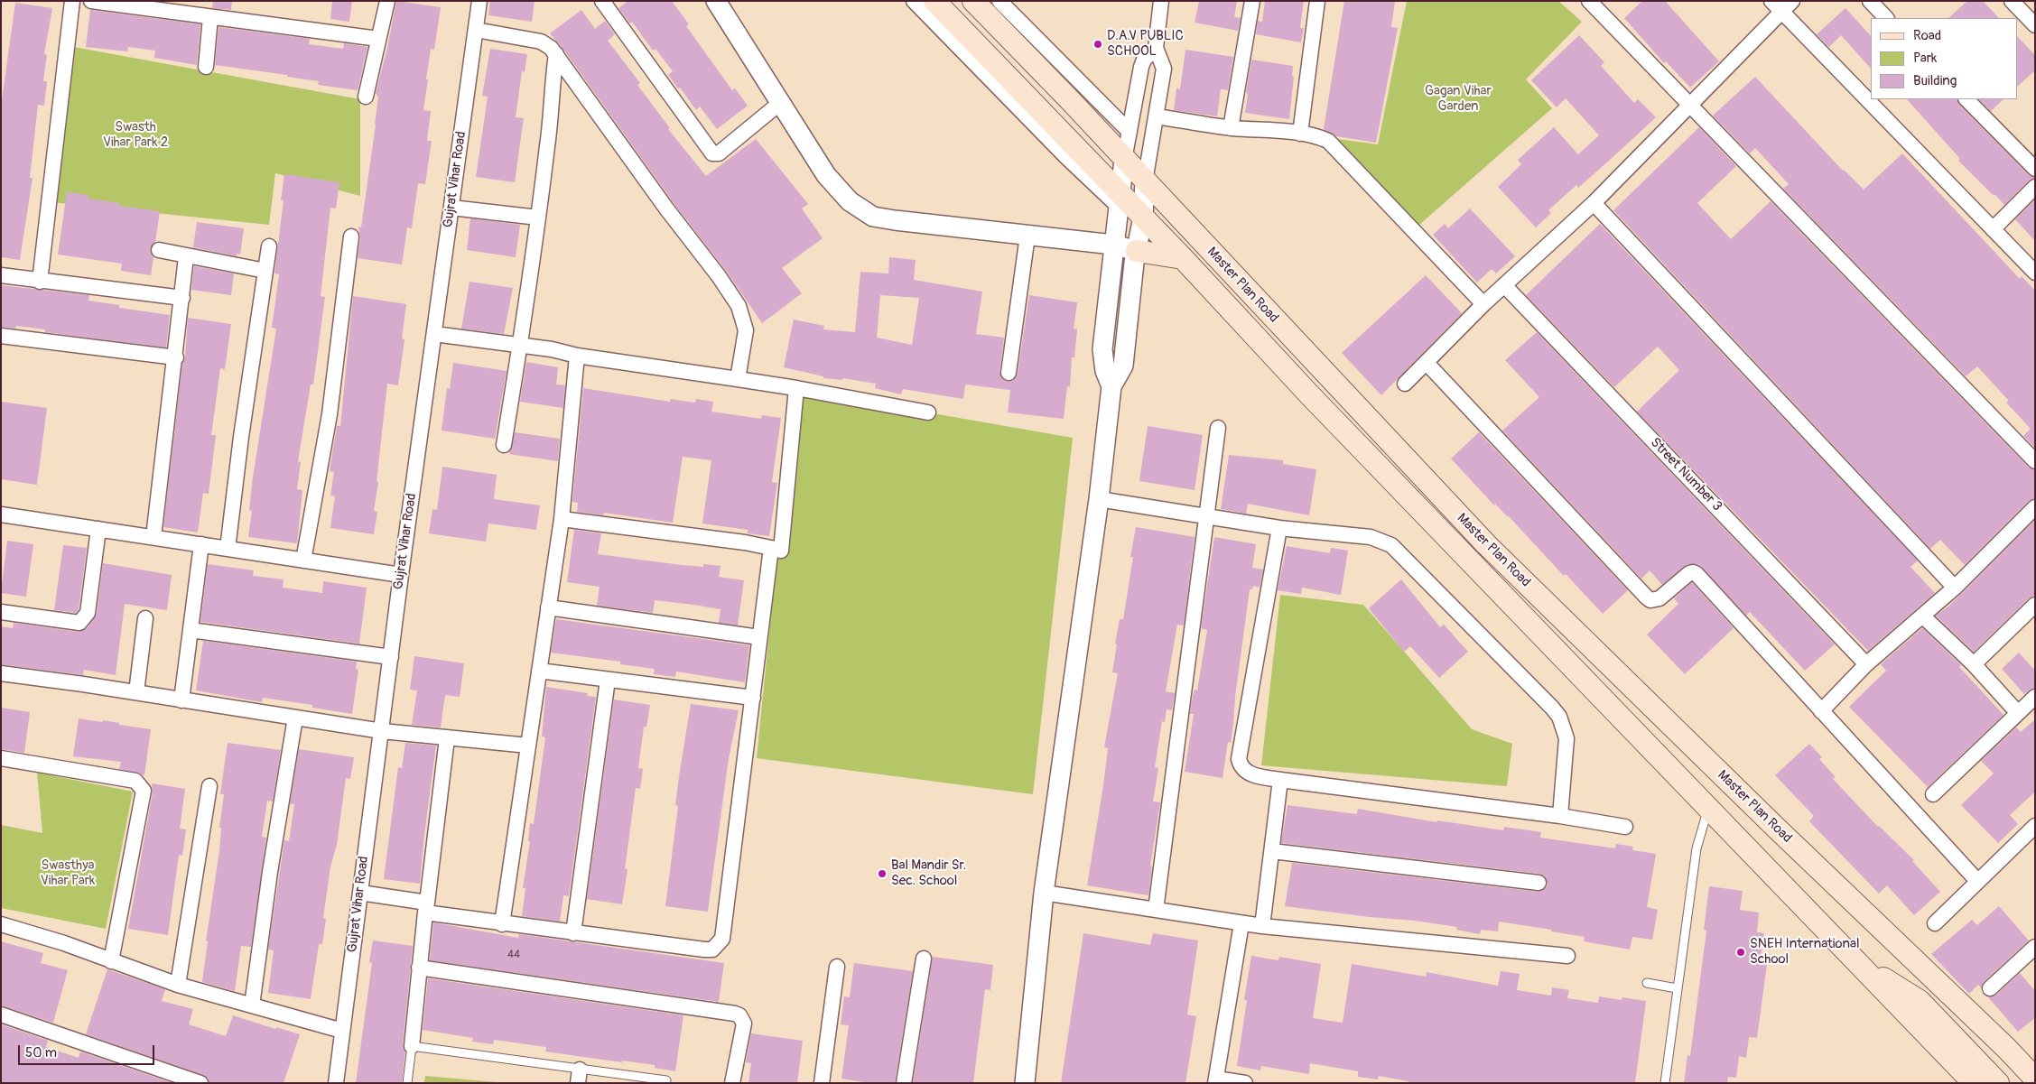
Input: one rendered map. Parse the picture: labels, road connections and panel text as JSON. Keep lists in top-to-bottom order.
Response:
{
  "streets": {
    "main road": ["Master Plan Road"],
    "street": ["Gujrat Vihar Road", "Street Number 3"]
  },
  "parks": ["Gagan Vihar Garden", "Swasth Vihar Park 2", "Swasthya Vihar Park"],
  "places": ["D.A.V PUBLIC SCHOOL", "Bal Mandir Sr. Sec. School", "SNEH International School"],
  "house_numbers": ["44"],
  "legend": ["Road", "Park", "Building"],
  "scale_bar": "50 m"
}
